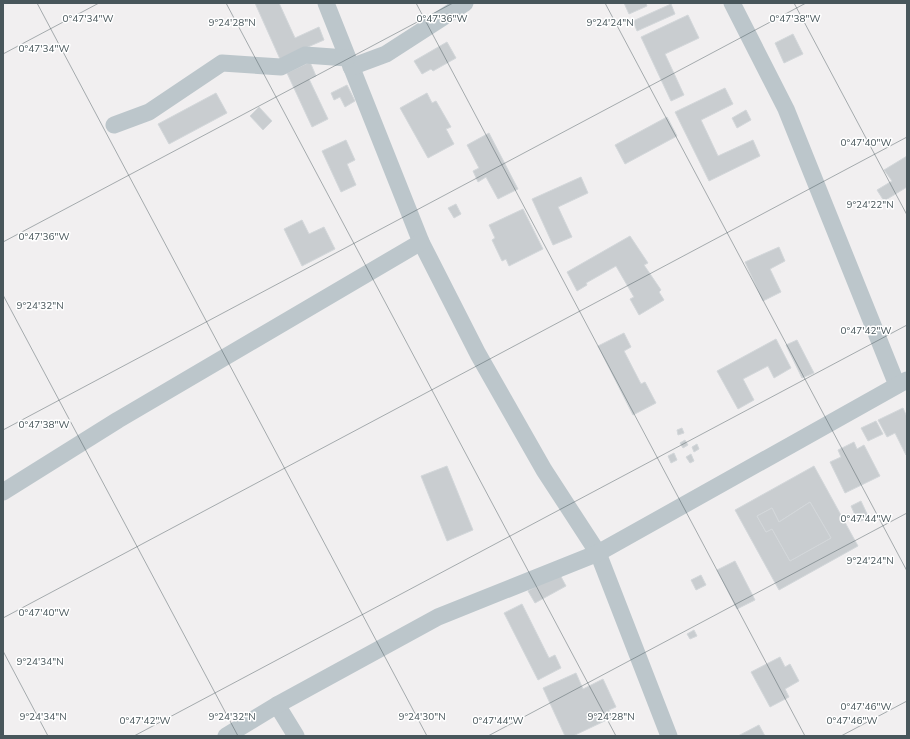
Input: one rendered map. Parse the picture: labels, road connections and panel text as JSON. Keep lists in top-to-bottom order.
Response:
{
  "coordinates": [
    "0°47'36\"W",
    "0°47'34\"W",
    "0°47'38\"W",
    "9°24'28\"N",
    "9°24'24\"N",
    "0°47'40\"W",
    "9°24'22\"N",
    "9°24'32\"N",
    "0°47'42\"W",
    "0°47'44\"W",
    "9°24'34\"N",
    "0°47'46\"W",
    "9°24'30\"N"
  ]
}
